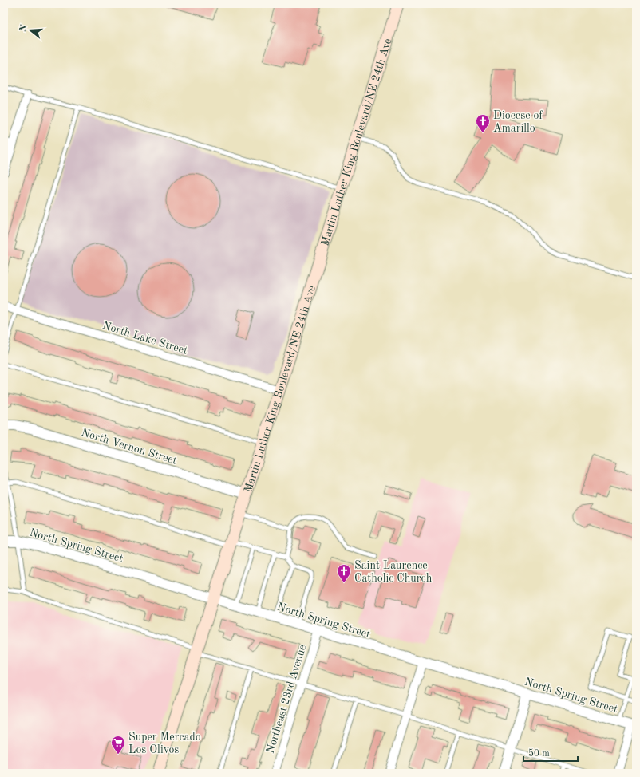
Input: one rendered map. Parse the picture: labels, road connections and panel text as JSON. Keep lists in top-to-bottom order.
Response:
{
  "streets": {
    "main road": ["Martin Luther King Boulevard/NE 24th Ave"],
    "street": [
      "North Lake Street",
      "North Vernon Street",
      "North Spring Street",
      "Northeast 23rd Avenue"
    ]
  },
  "crossings": [
    ["Martin Luther King Boulevard/NE 24th Ave", "North Lake Street"],
    ["Martin Luther King Boulevard/NE 24th Ave", "North Vernon Street"],
    ["Martin Luther King Boulevard/NE 24th Ave", "North Spring Street"],
    ["North Spring Street", "Northeast 23rd Avenue"]
  ],
  "places": {
    "church": ["Diocese of Amarillo", "Saint Laurence Catholic Church"],
    "supermarket": ["Super Mercado Los Olivos"]
  },
  "scale_bar": "50 m",
  "north": "left"
}
